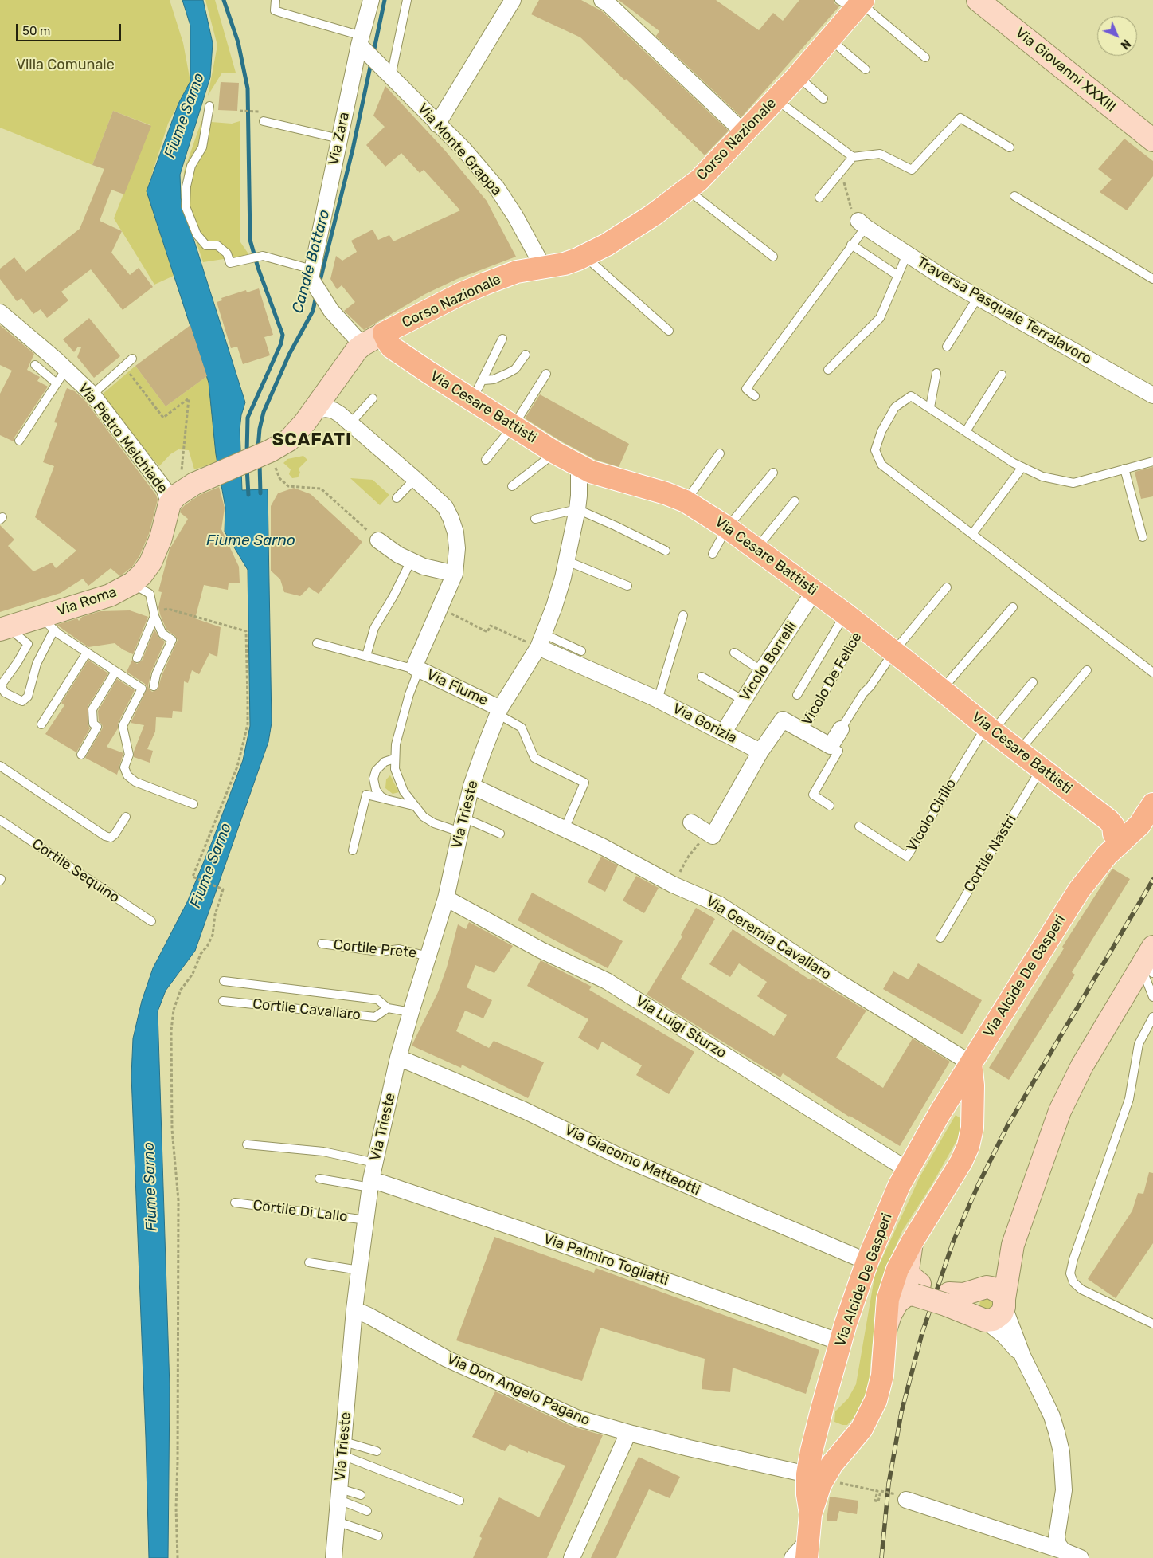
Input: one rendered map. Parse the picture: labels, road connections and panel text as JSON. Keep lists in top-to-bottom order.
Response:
{
  "streets": {
    "main road": [
      "Via Giovanni XXXIII",
      "Corso Nazionale",
      "Via Cesare Battisti",
      "Via Roma",
      "Via Alcide De Gasperi"
    ],
    "street": [
      "Via Zara",
      "Via Monte Grappa",
      "Traversa Pasquale Terralavoro",
      "Via Pietro Melchiade",
      "Vicolo Borrelli",
      "Via Fiume",
      "Via Gorizia",
      "Via Trieste",
      "Via Geremia Cavallaro",
      "Via Luigi Sturzo",
      "Via Giacomo Matteotti",
      "Via Palmiro Togliatti",
      "Via Don Angelo Pagano"
    ],
    "lane": [
      "Vicolo De Felice",
      "Vicolo Cirillo",
      "Cortile Nastri",
      "Cortile Sequino",
      "Cortile Prete",
      "Cortile Cavallaro",
      "Cortile Di Lallo"
    ]
  },
  "crossings": [
    ["Via Zara", "Via Monte Grappa"],
    ["Corso Nazionale", "Via Monte Grappa"],
    ["Corso Nazionale", "Via Cesare Battisti"],
    ["Corso Nazionale", "Via Pietro Melchiade"],
    ["Corso Nazionale", "Via Roma"],
    ["Via Cesare Battisti", "Vicolo Borrelli"],
    ["Via Cesare Battisti", "Vicolo De Felice"],
    ["Via Cesare Battisti", "Via Trieste"],
    ["Via Cesare Battisti", "Vicolo Cirillo"],
    ["Via Cesare Battisti", "Cortile Nastri"],
    ["Via Cesare Battisti", "Via Alcide De Gasperi"],
    ["Via Pietro Melchiade", "Via Roma"],
    ["Vicolo Borrelli", "Via Gorizia"],
    ["Via Fiume", "Via Trieste"],
    ["Via Gorizia", "Via Trieste"],
    ["Via Trieste", "Via Geremia Cavallaro"],
    ["Via Trieste", "Cortile Prete"],
    ["Via Trieste", "Cortile Cavallaro"],
    ["Via Trieste", "Via Luigi Sturzo"],
    ["Via Trieste", "Via Giacomo Matteotti"],
    ["Via Trieste", "Cortile Di Lallo"],
    ["Via Trieste", "Via Palmiro Togliatti"],
    ["Via Trieste", "Via Don Angelo Pagano"],
    ["Via Geremia Cavallaro", "Via Alcide De Gasperi"],
    ["Via Alcide De Gasperi", "Via Luigi Sturzo"],
    ["Via Alcide De Gasperi", "Via Giacomo Matteotti"],
    ["Via Alcide De Gasperi", "Via Palmiro Togliatti"],
    ["Via Alcide De Gasperi", "Via Don Angelo Pagano"]
  ],
  "districts": ["SCAFATI"],
  "water": ["Fiume Sarno", "Canale Bottaro"],
  "parks": ["Villa Comunale"],
  "scale_bar": "50 m",
  "north": "bottom right"
}
